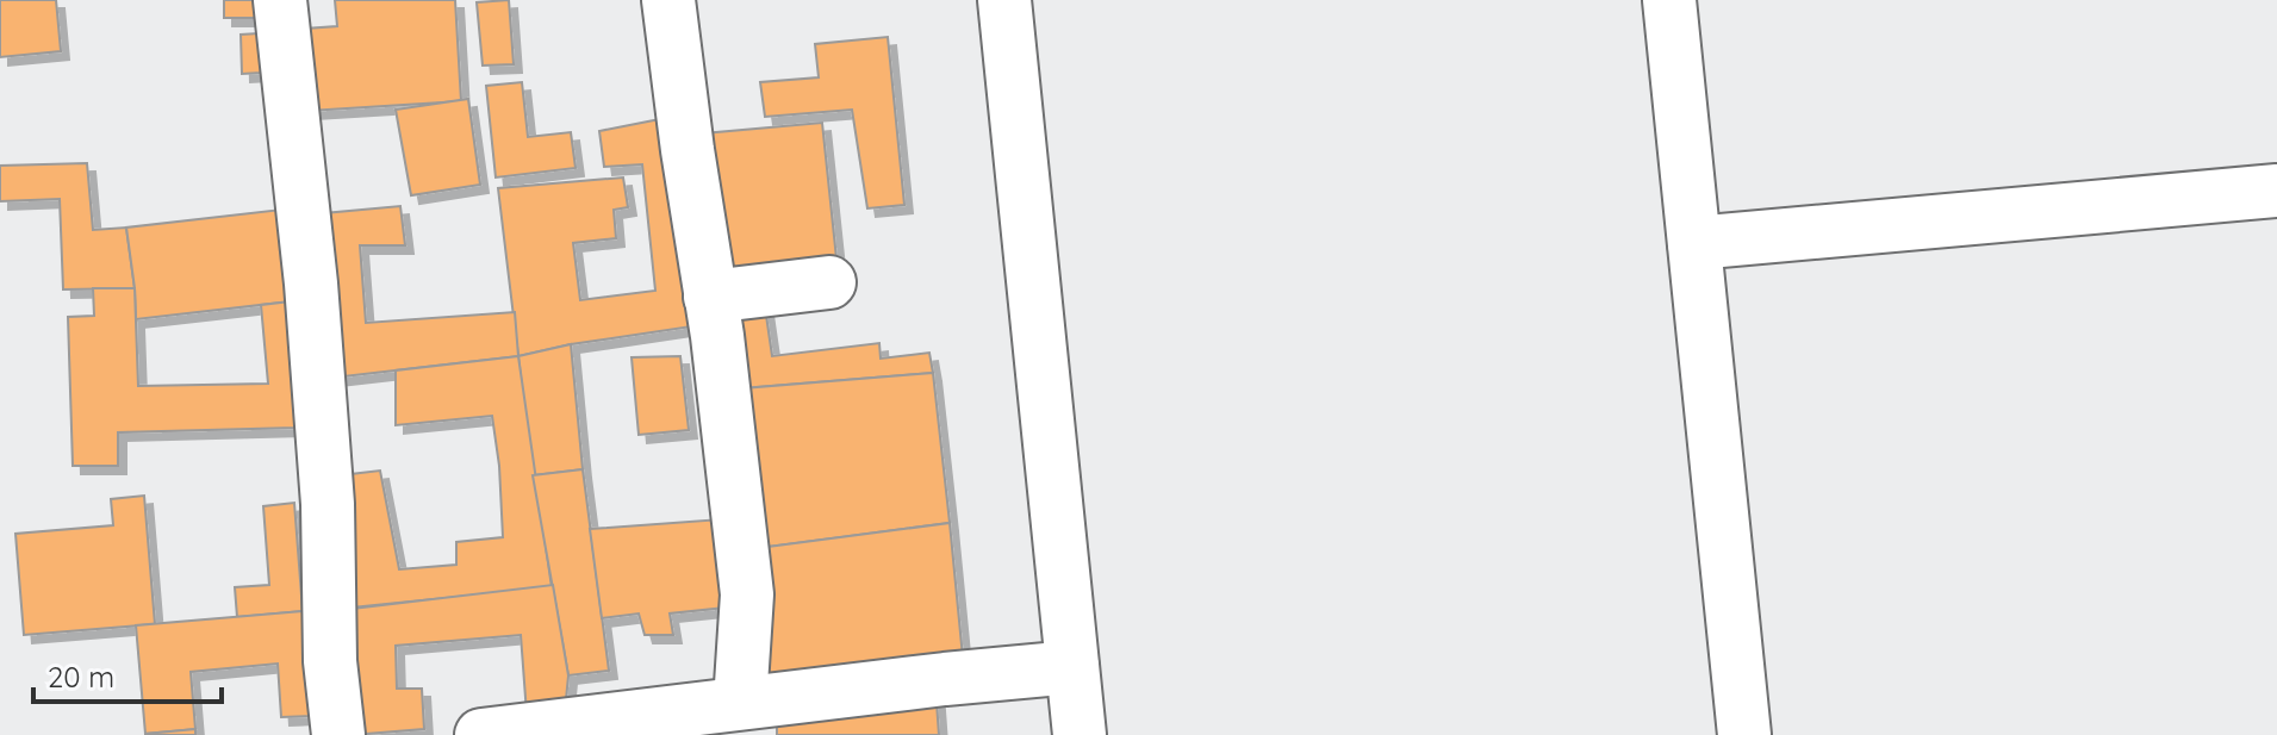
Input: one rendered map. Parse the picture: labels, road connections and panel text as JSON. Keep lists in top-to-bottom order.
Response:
{
  "scale_bar": "20 m"
}
